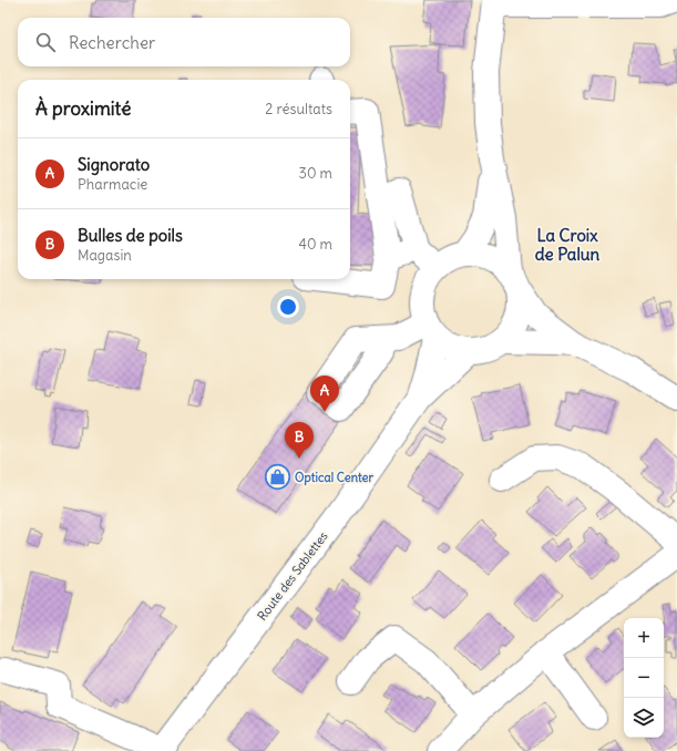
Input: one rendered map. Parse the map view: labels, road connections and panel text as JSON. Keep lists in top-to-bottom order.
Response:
{
  "streets": {
    "main road": ["Route des Sablettes"]
  },
  "districts": ["La Croix de Palun"],
  "places": {
    "shop": ["Optical Center"]
  },
  "page": {
    "search": "Rechercher",
    "heading": ["À proximité", "2 résultats"],
    "list": [
      {
        "mark": "A",
        "name": "Signorato",
        "note": "Pharmacie",
        "value": "30 m"
      },
      {
        "mark": "B",
        "name": "Bulles de poils",
        "note": "Magasin",
        "value": "40 m"
      }
    ],
    "pins": ["A", "B"],
    "map_buttons": ["+", "−"]
  }
}
